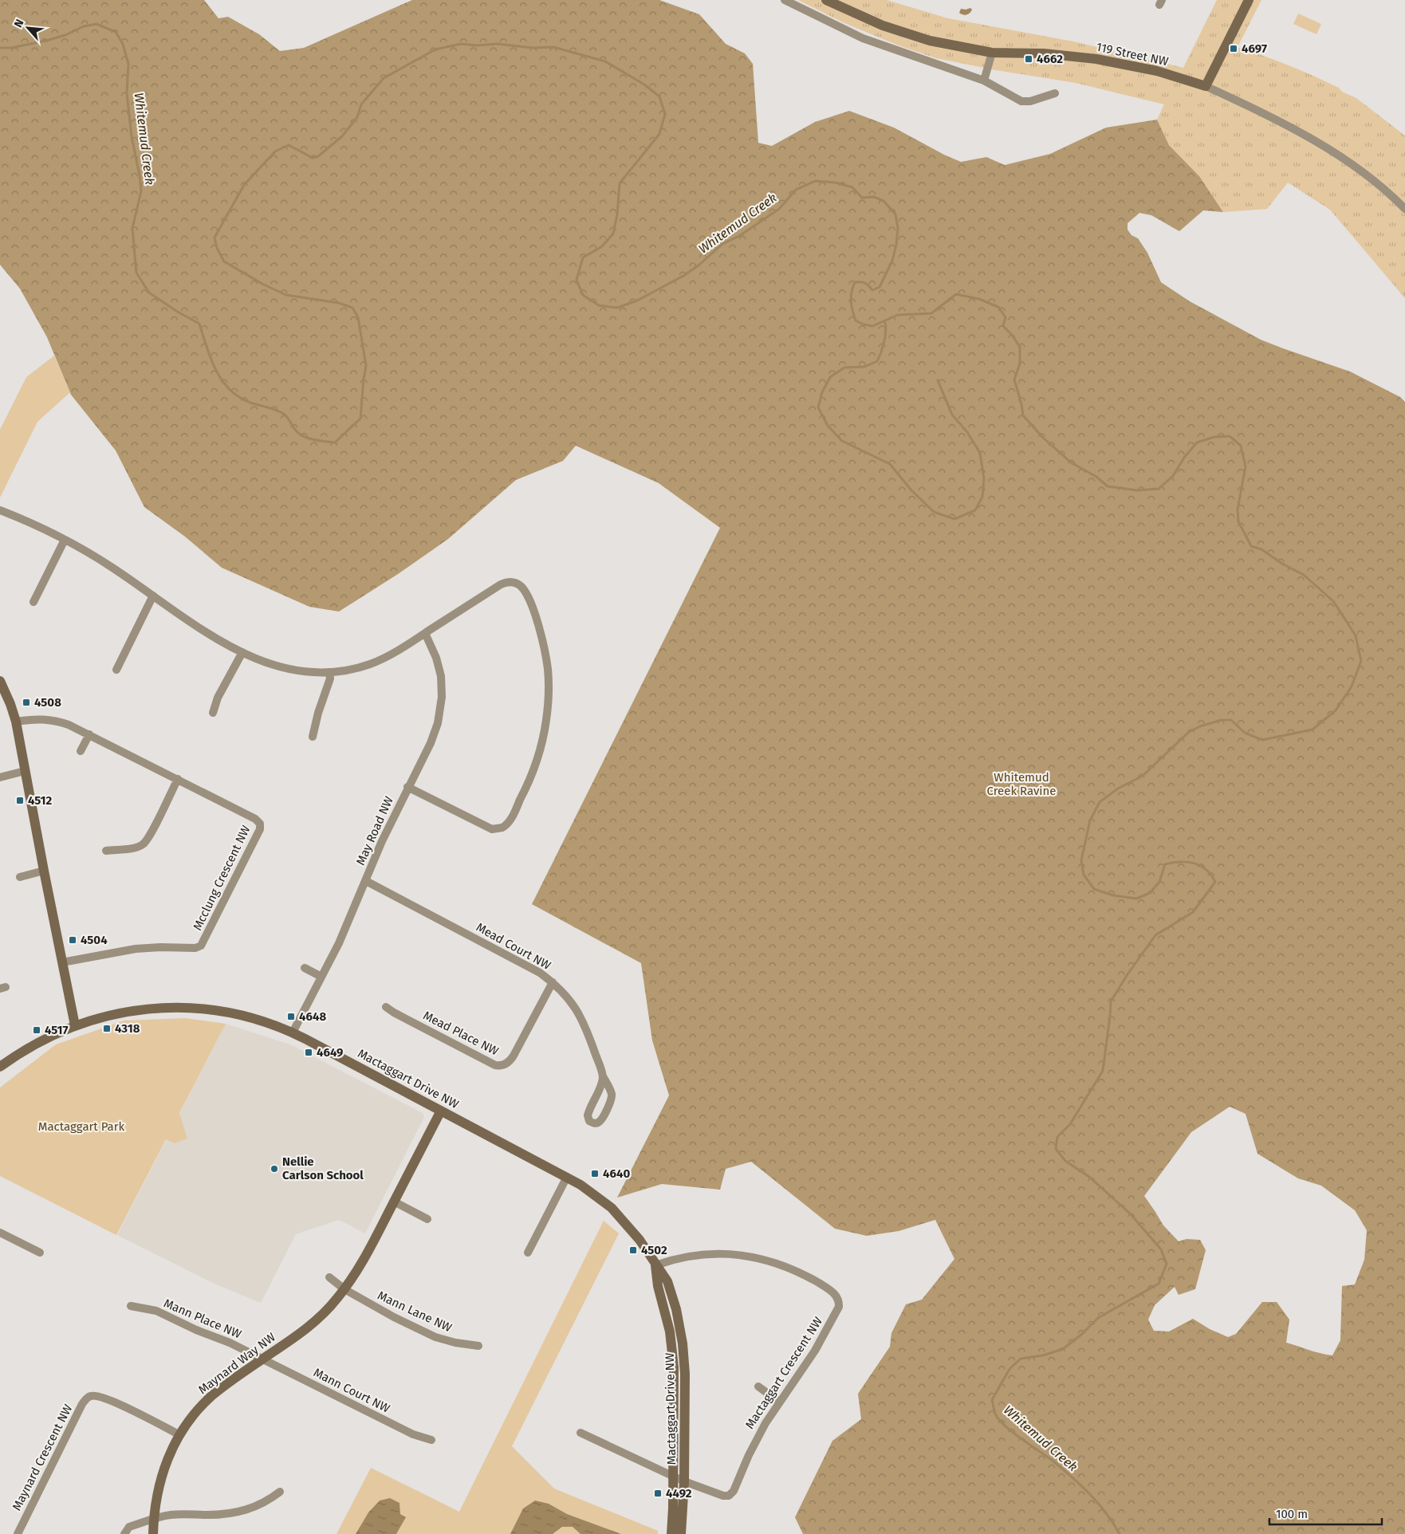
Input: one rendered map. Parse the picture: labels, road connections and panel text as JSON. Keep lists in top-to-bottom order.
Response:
{
  "streets": {
    "street": [
      "119 Street NW",
      "May Road NW",
      "Mcclung Crescent NW",
      "Mead Court NW",
      "Mead Place NW",
      "Mactaggart Drive NW",
      "Mann Lane NW",
      "Mann Place NW",
      "Maynard Way NW",
      "Mactaggart Crescent NW",
      "Mann Court NW",
      "Maynard Crescent NW"
    ]
  },
  "crossings": [
    ["May Road NW", "Mead Court NW"],
    ["May Road NW", "Mactaggart Drive NW"],
    ["Mead Court NW", "Mead Place NW"],
    ["Mactaggart Drive NW", "Maynard Way NW"],
    ["Mactaggart Drive NW", "Mactaggart Crescent NW"],
    ["Mann Lane NW", "Maynard Way NW"],
    ["Mann Place NW", "Maynard Way NW"],
    ["Mann Place NW", "Mann Court NW"],
    ["Maynard Way NW", "Mann Court NW"],
    ["Maynard Way NW", "Maynard Crescent NW"]
  ],
  "water": ["Whitemud Creek"],
  "parks": ["Whitemud Creek Ravine", "Mactaggart Park"],
  "places": {
    "transit": [
      "4697",
      "4662",
      "4508",
      "4512",
      "4504",
      "4648",
      "4318",
      "4517",
      "4649",
      "4640",
      "4502",
      "4492"
    ],
    "other": ["Nellie Carlson School"]
  },
  "scale_bar": "100 m",
  "north": "top left"
}
